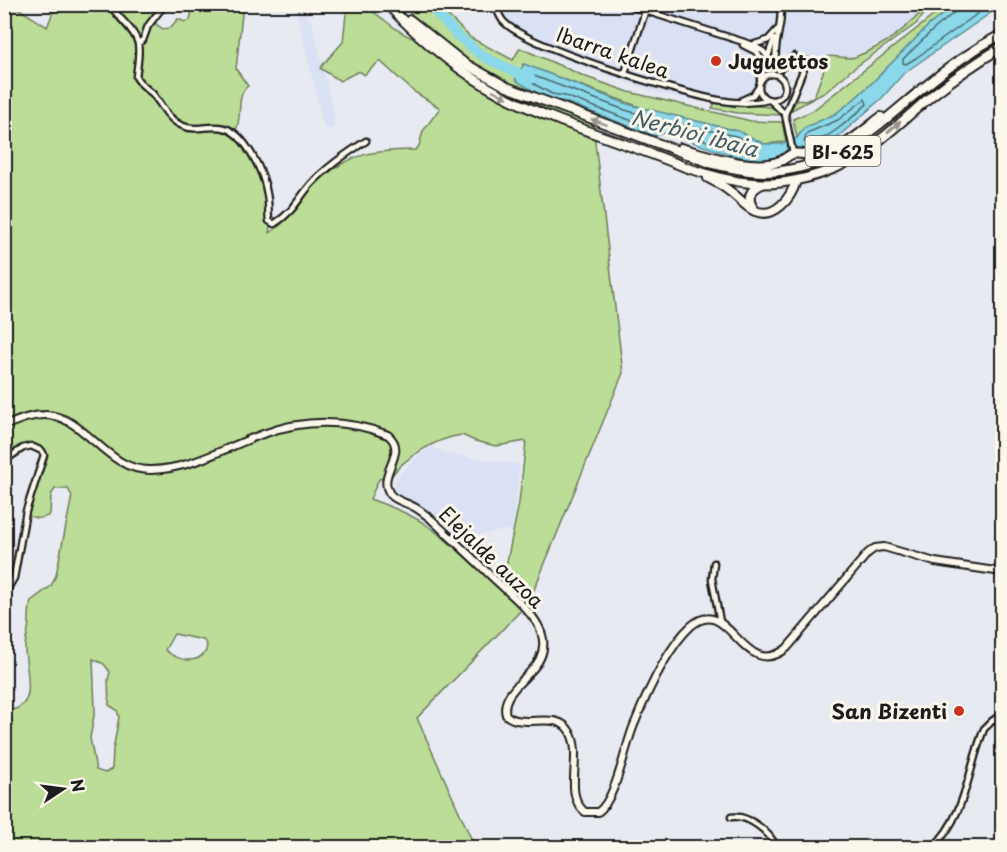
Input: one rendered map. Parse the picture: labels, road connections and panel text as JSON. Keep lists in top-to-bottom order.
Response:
{
  "streets": {
    "main road": ["BI-625"],
    "street": ["Ibarra kalea", "Elejalde auzoa"]
  },
  "water": ["Nerbioi ibaia"],
  "places": ["Juguettos", "San Bizenti"],
  "north": "right"
}
